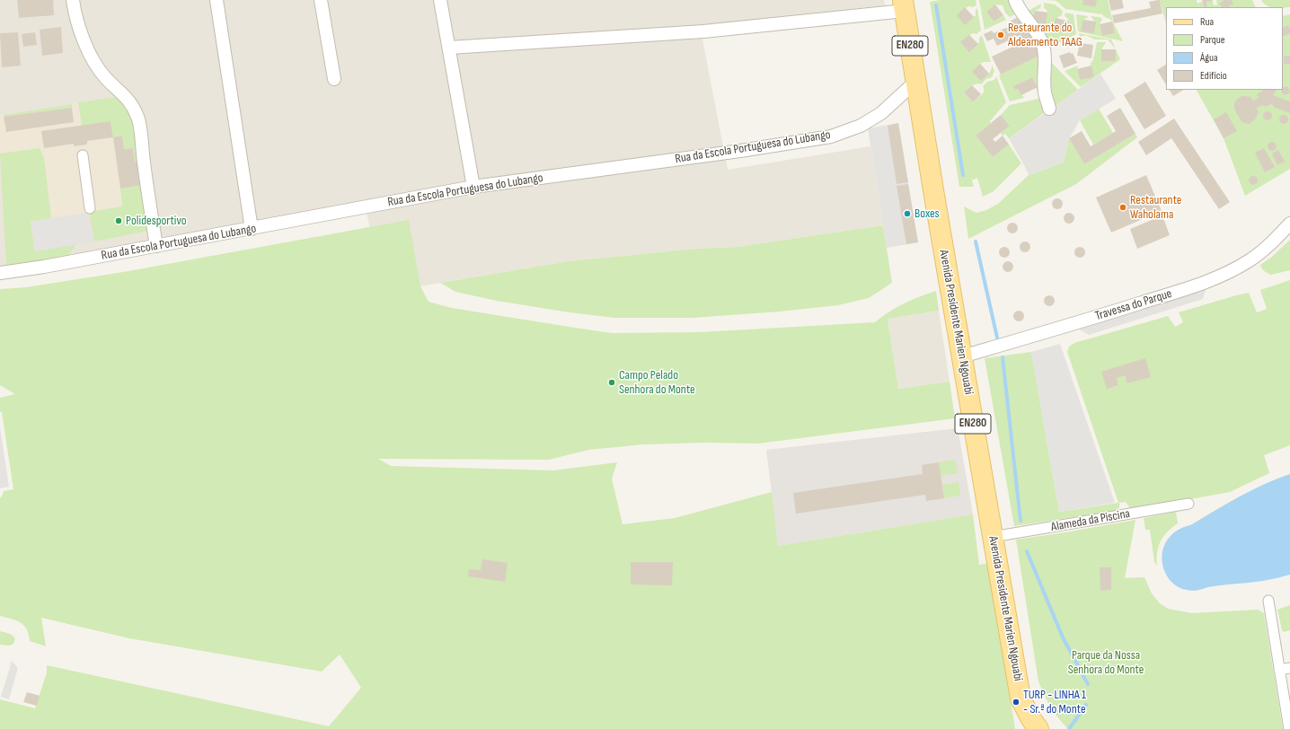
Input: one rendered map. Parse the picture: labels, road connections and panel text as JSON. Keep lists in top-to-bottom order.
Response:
{
  "streets": {
    "main road": ["EN280", "Avenida Presidente Marien Ngouabi"],
    "street": ["Rua da Escola Portuguesa do Lubango", "Travessa do Parque", "Alameda da Piscina"]
  },
  "crossings": [
    ["EN280", "Avenida Presidente Marien Ngouabi"],
    ["Rua da Escola Portuguesa do Lubango", "Avenida Presidente Marien Ngouabi"],
    ["Travessa do Parque", "Avenida Presidente Marien Ngouabi"],
    ["Avenida Presidente Marien Ngouabi", "Alameda da Piscina"]
  ],
  "parks": ["Parque da Nossa Senhora do Monte"],
  "places": [
    "Restaurante do Aldeamento TAAG",
    "Restaurante Waholama",
    "Boxes",
    "Polidesportivo",
    "Campo Pelado Senhora do Monte",
    "TURP - LINHA 1 - Sr.ª do Monte"
  ],
  "legend": [
    "Rua",
    "Parque",
    "Água",
    "Edifício"
  ]
}
